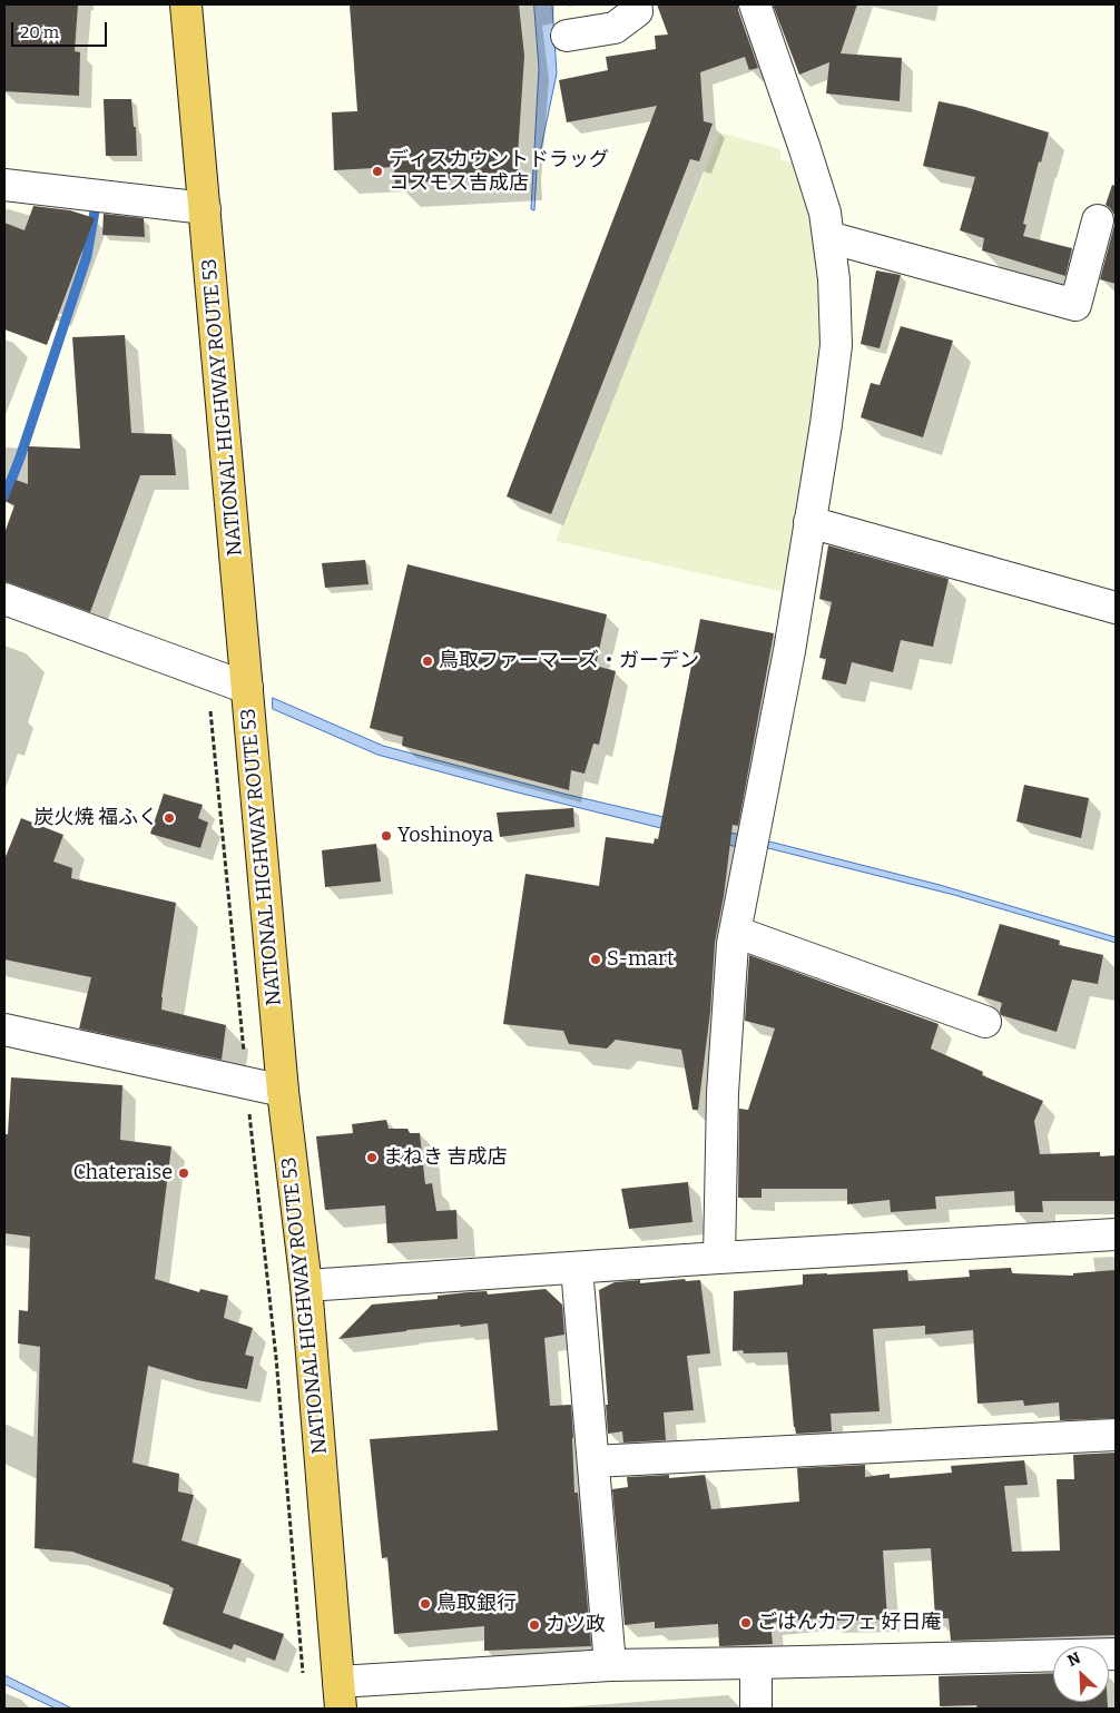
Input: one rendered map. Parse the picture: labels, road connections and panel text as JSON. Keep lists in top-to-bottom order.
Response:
{
  "streets": {
    "highway": ["NATIONAL HIGHWAY ROUTE 53"]
  },
  "places": [
    "ディスカウントドラッグ コスモス吉成店",
    "鳥取ファーマーズ・ガーデン",
    "炭火焼 福ふく",
    "Yoshinoya",
    "S-mart",
    "まねき 吉成店",
    "Chateraise",
    "鳥取銀行",
    "ごはんカフェ 好日庵",
    "カツ政"
  ],
  "scale_bar": "20 m",
  "north": "top left"
}
